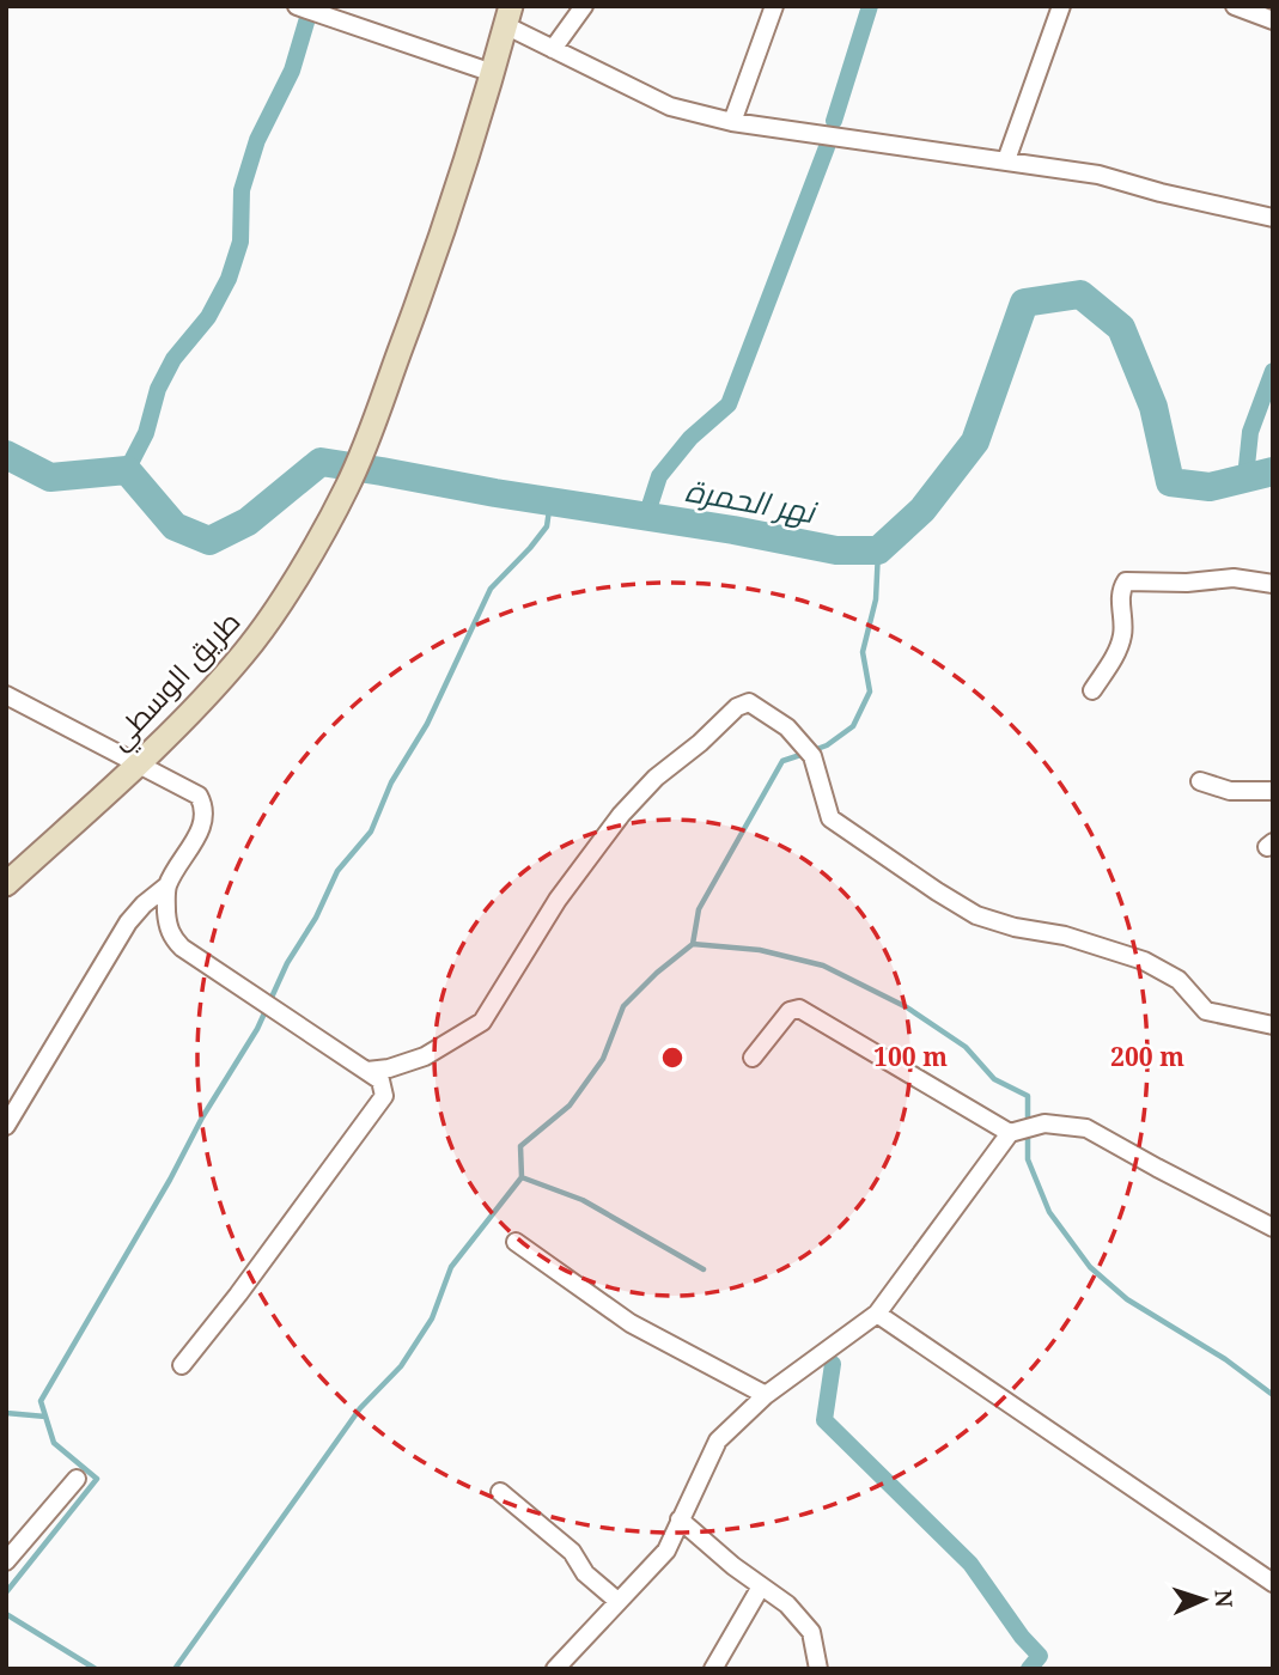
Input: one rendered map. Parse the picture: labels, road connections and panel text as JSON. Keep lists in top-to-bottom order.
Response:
{
  "streets": {
    "main road": ["طريق الوسطي"]
  },
  "water": ["نهر الحمرة"],
  "north": "right",
  "rings": ["100 m", "200 m"]
}
